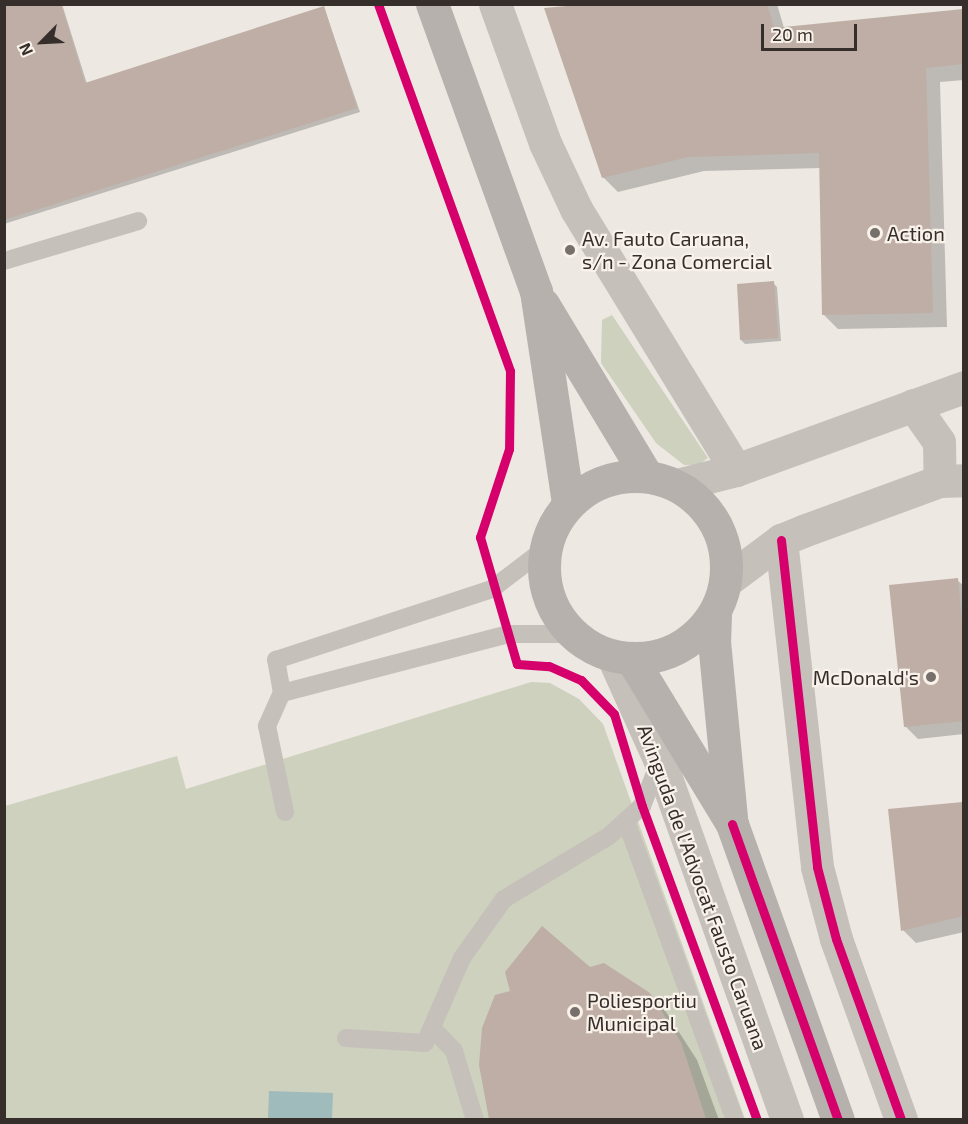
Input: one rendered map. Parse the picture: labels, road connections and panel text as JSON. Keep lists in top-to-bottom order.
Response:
{
  "streets": {
    "street": ["Avinguda de l'Advocat Fausto Caruana"]
  },
  "places": [
    "Action",
    "Av. Fauto Caruana, s/n - Zona Comercial",
    "McDonald's",
    "Poliesportiu Municipal"
  ],
  "scale_bar": "20 m",
  "north": "bottom left"
}
